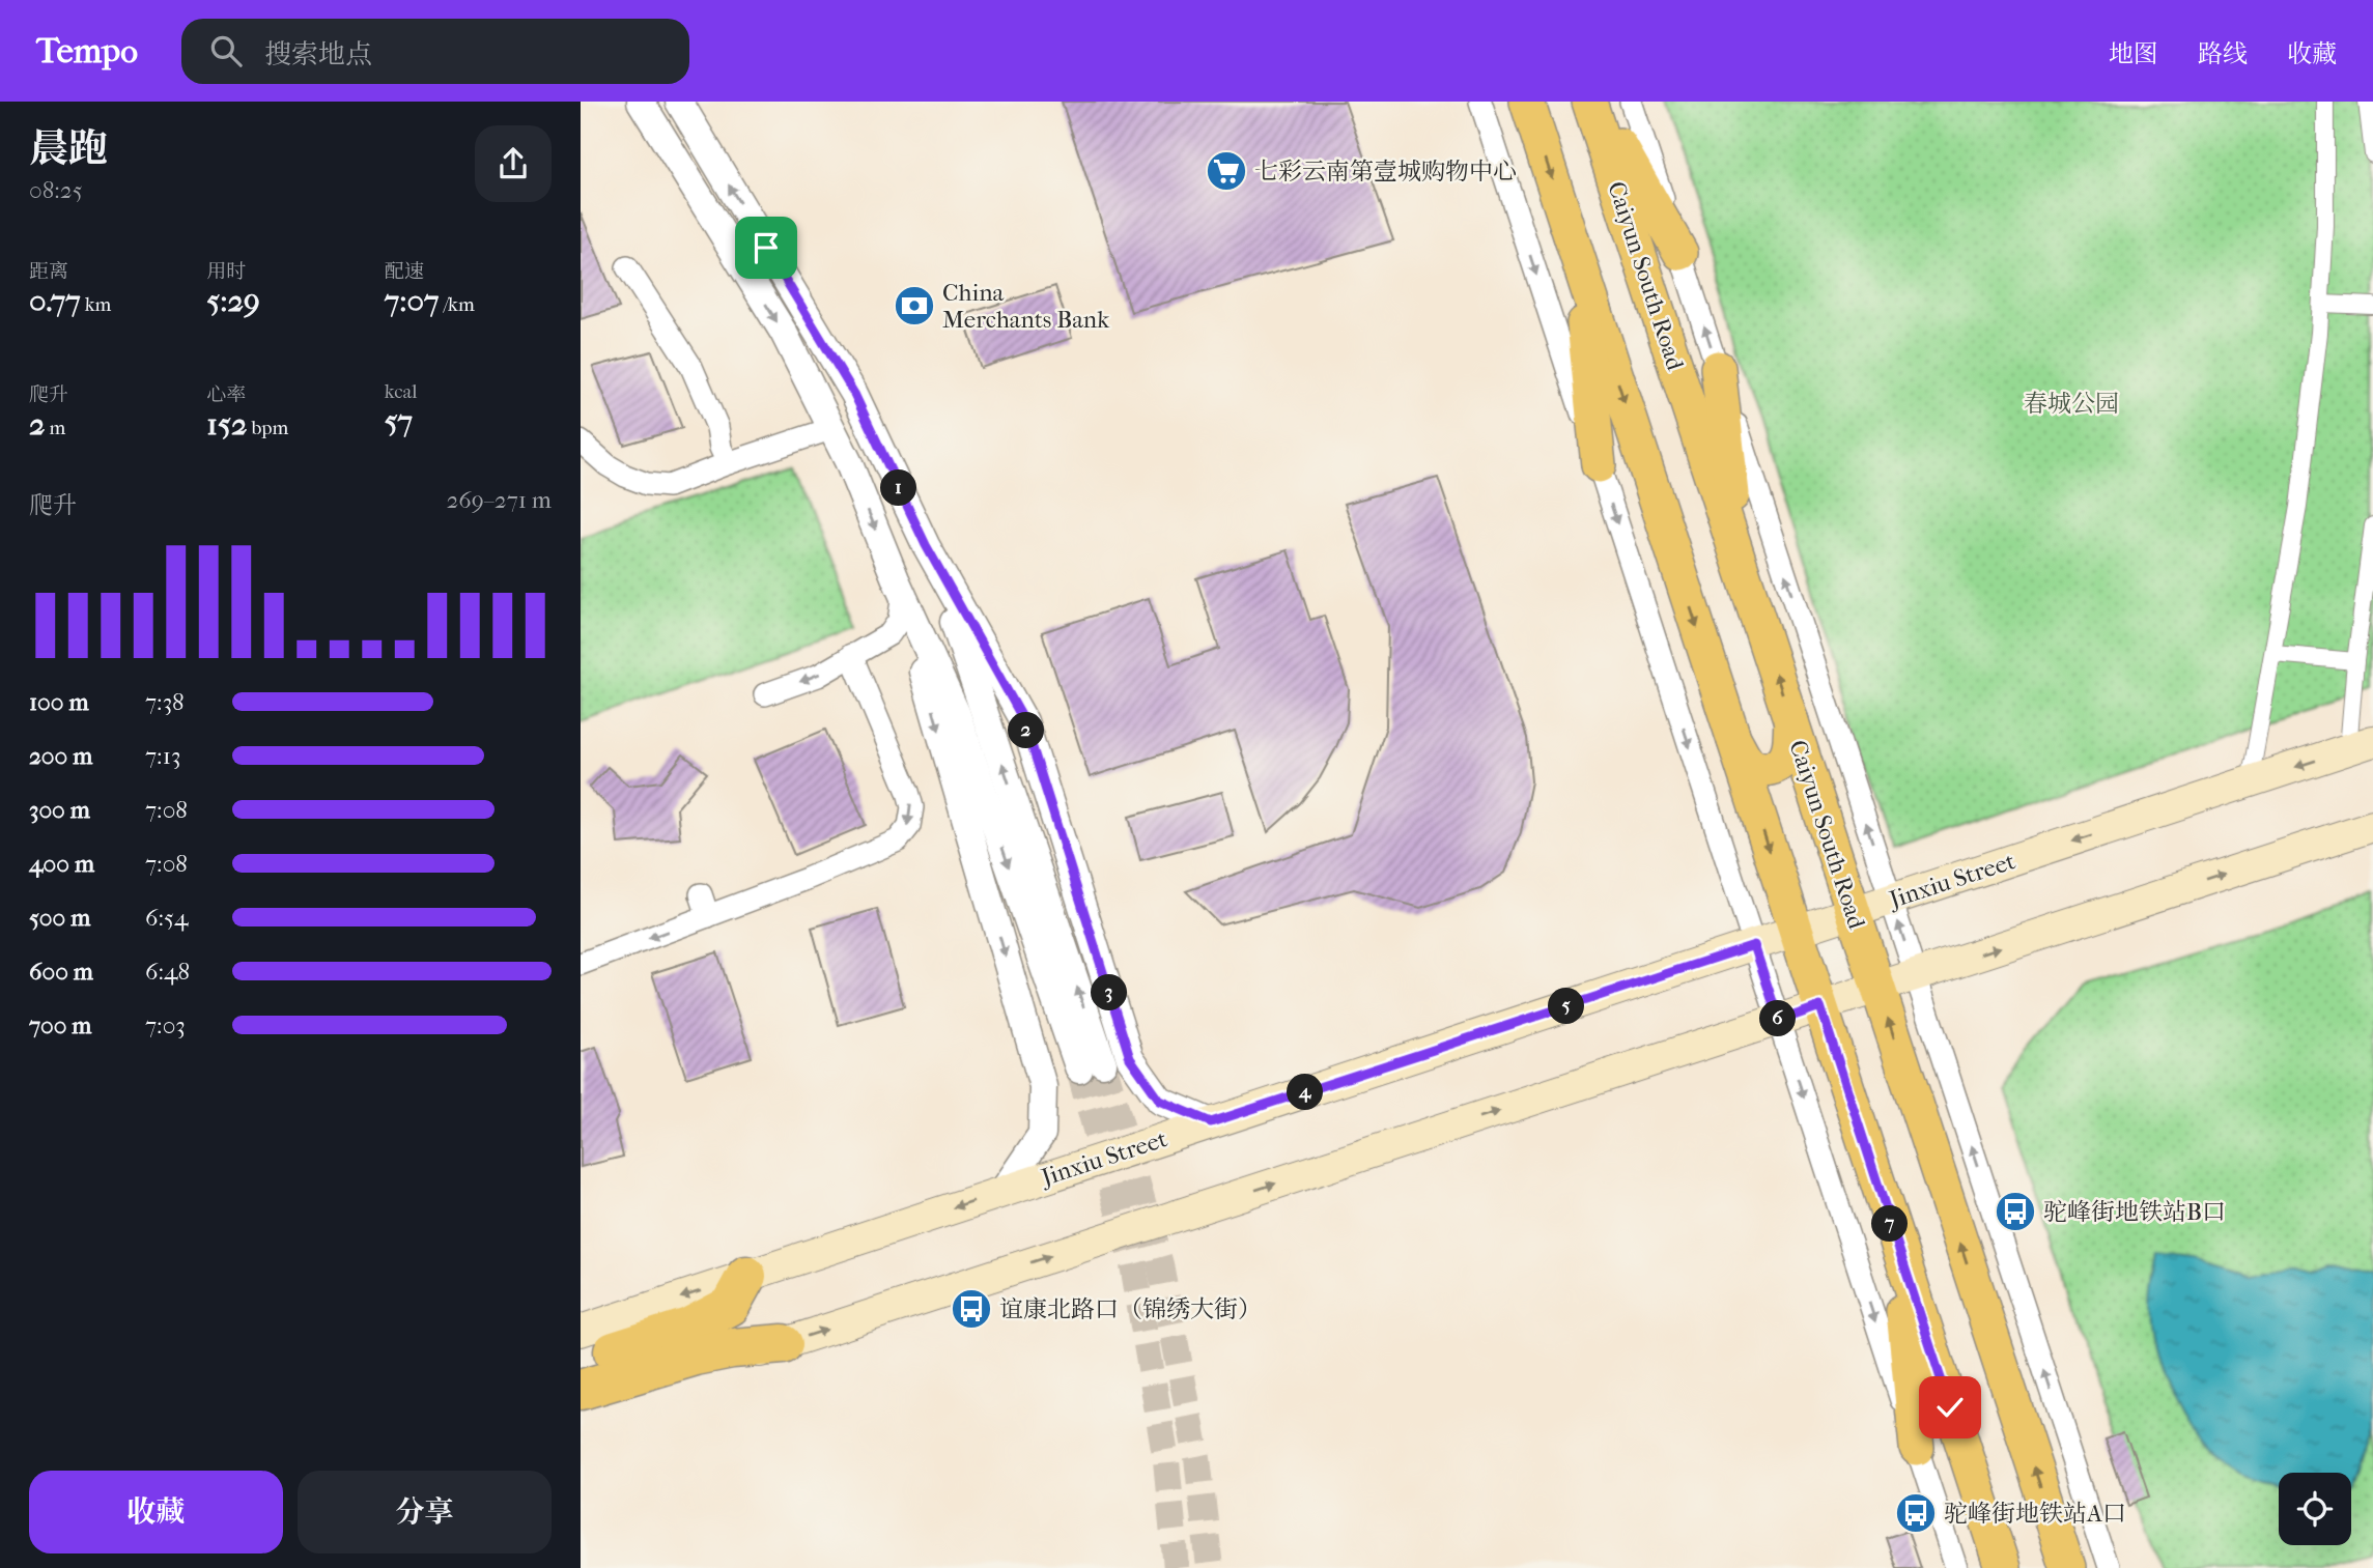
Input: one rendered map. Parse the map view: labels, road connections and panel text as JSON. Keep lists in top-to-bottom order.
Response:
{
  "streets": {
    "main road": ["Caiyun South Road", "Jinxiu Street"]
  },
  "crossings": [
    ["Caiyun South Road", "Jinxiu Street"]
  ],
  "parks": ["春城公园"],
  "places": {
    "supermarket": ["七彩云南第壹城购物中心"],
    "bank": ["China Merchants Bank"],
    "bus stop": ["驼峰街地铁站B口", "谊康北路口（锦绣大街）", "驼峰街地铁站A口"]
  },
  "page": {
    "header": "Tempo",
    "search": "搜索地点",
    "nav": ["地图", "路线", "收藏"],
    "heading": ["晨跑", "08:25"],
    "stats": [
      ["距离", "0.77 km"],
      ["用时", "5:29"],
      ["配速", "7:07 /km"],
      ["爬升", "2 m"],
      ["心率", "152 bpm"],
      ["kcal", "57"]
    ],
    "pins": [
      "1",
      "2",
      "3",
      "5",
      "6",
      "4",
      "7"
    ],
    "chart": ["爬升", "269–271 m"],
    "list": [
      {
        "name": "100 m",
        "note": "7:38"
      },
      {
        "name": "200 m",
        "note": "7:13"
      },
      {
        "name": "300 m",
        "note": "7:08"
      },
      {
        "name": "400 m",
        "note": "7:08"
      },
      {
        "name": "500 m",
        "note": "6:54"
      },
      {
        "name": "600 m",
        "note": "6:48"
      },
      {
        "name": "700 m",
        "note": "7:03"
      }
    ],
    "buttons": ["收藏", "分享"]
  }
}
